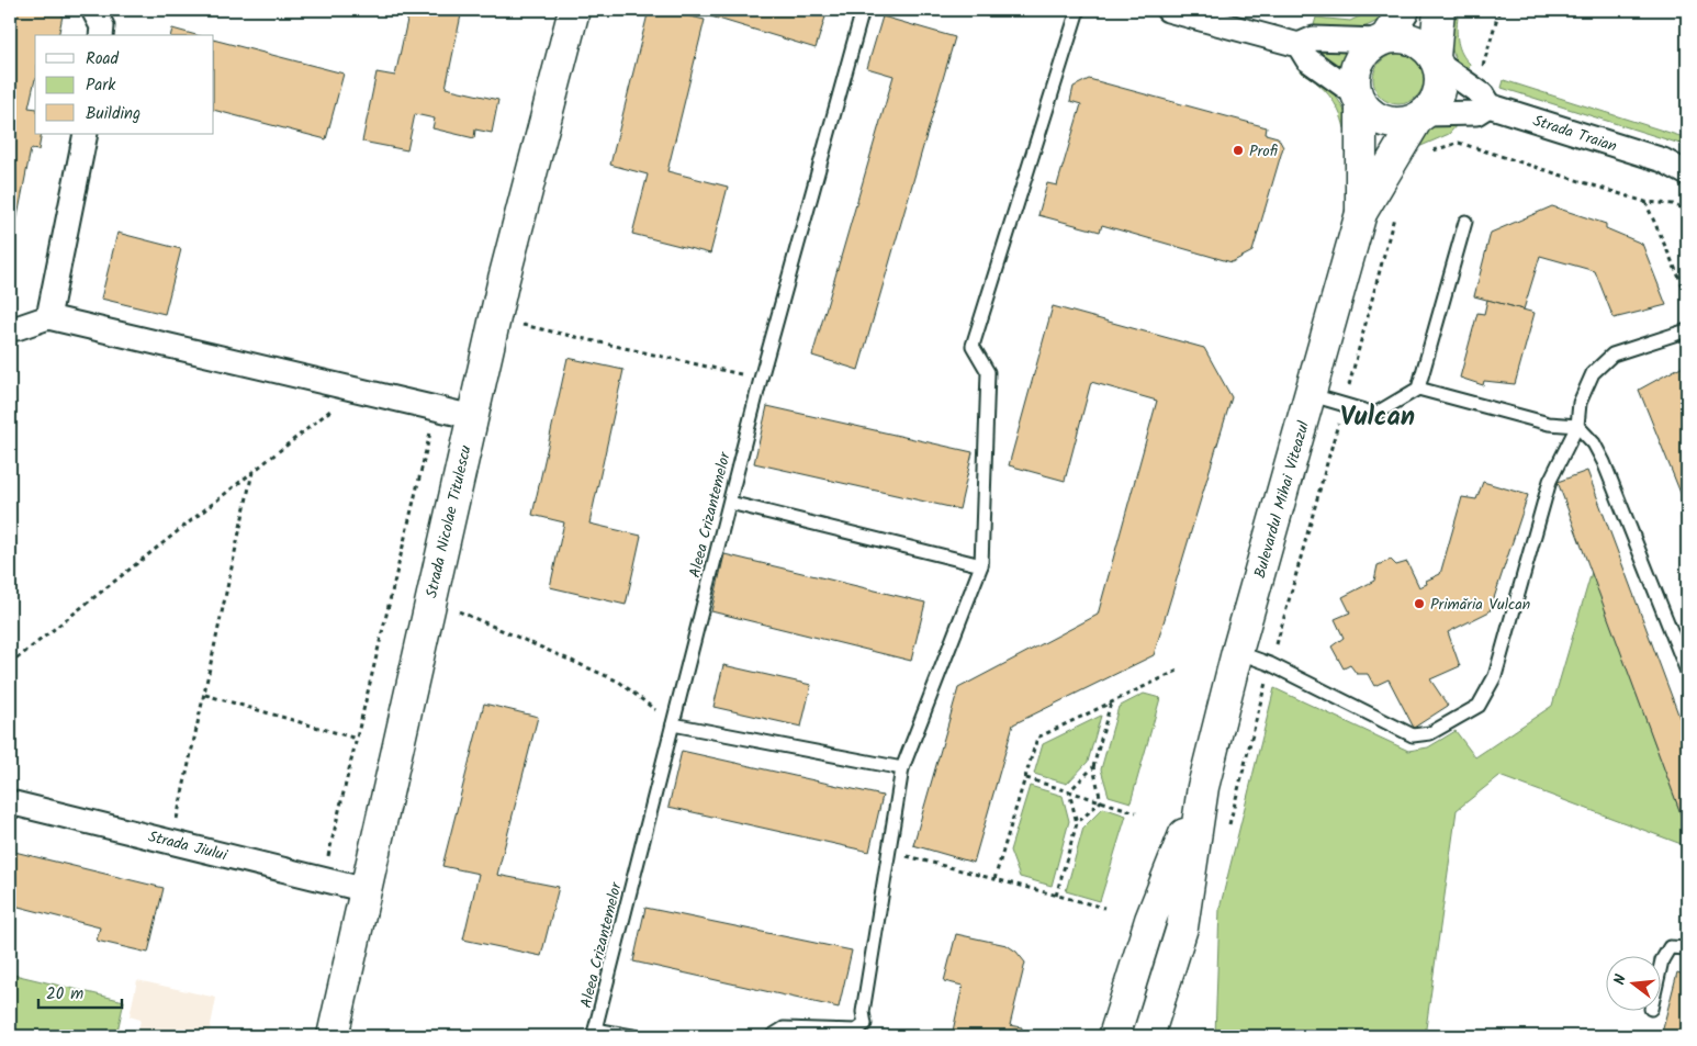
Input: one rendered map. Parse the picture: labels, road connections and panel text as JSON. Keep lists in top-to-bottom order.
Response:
{
  "streets": {
    "main road": ["Bulevardul Mihai Viteazul", "Strada Nicolae Titulescu"],
    "street": ["Strada Traian", "Strada Jiului"],
    "lane": ["Aleea Crizantemelor"]
  },
  "crossings": [
    ["Strada Traian", "Bulevardul Mihai Viteazul"],
    ["Strada Nicolae Titulescu", "Strada Jiului"]
  ],
  "districts": ["Vulcan"],
  "places": ["Profi", "Primăria Vulcan"],
  "legend": ["Road", "Park", "Building"],
  "scale_bar": "20 m",
  "north": "left"
}
